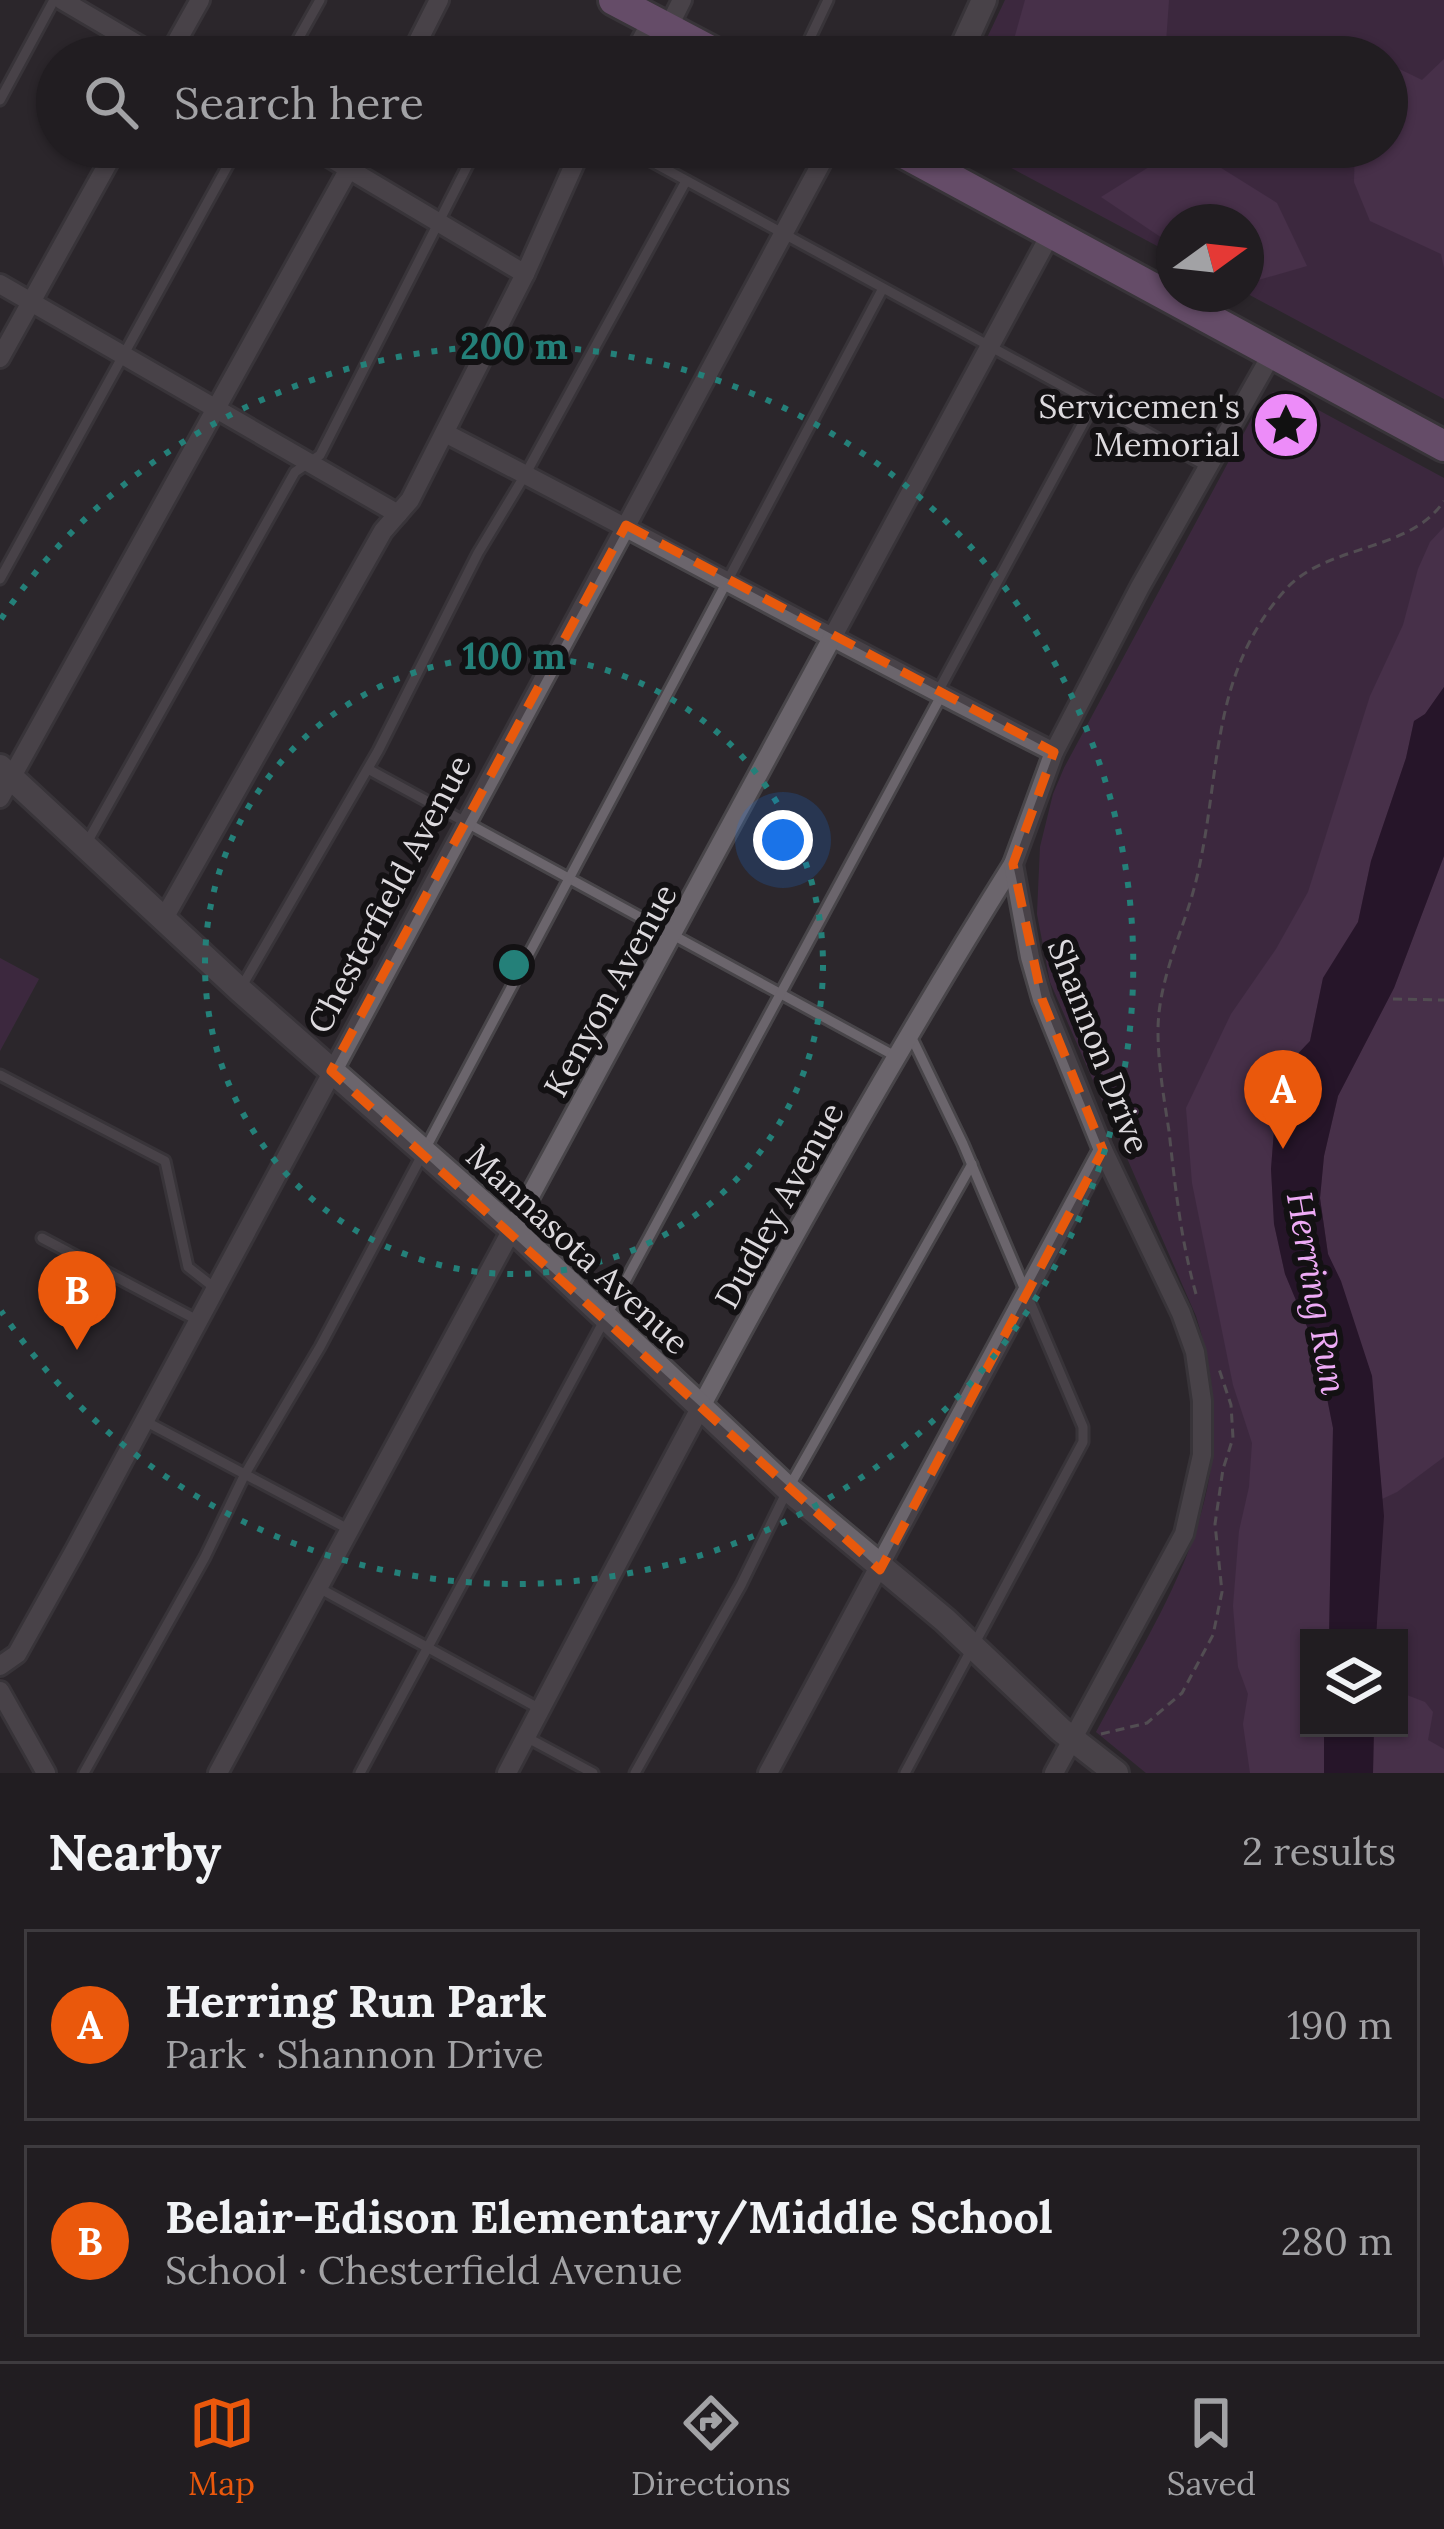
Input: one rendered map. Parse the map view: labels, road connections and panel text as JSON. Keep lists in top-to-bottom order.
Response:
{
  "streets": {
    "street": [
      "Chesterfield Avenue",
      "Kenyon Avenue",
      "Shannon Drive",
      "Dudley Avenue",
      "Mannasota Avenue"
    ]
  },
  "crossings": [
    ["Chesterfield Avenue", "Mannasota Avenue"],
    ["Kenyon Avenue", "Mannasota Avenue"],
    ["Shannon Drive", "Dudley Avenue"],
    ["Shannon Drive", "Mannasota Avenue"],
    ["Dudley Avenue", "Mannasota Avenue"]
  ],
  "water": ["Herring Run"],
  "places": {
    "place": ["Servicemen's Memorial"]
  },
  "north": "right",
  "page": {
    "search": "Search here",
    "pins": ["A", "B"],
    "heading": ["Nearby", "2 results"],
    "list": [
      {
        "mark": "A",
        "name": "Herring Run Park",
        "note": "Park · Shannon Drive",
        "value": "190 m"
      },
      {
        "mark": "B",
        "name": "Belair-Edison Elementary/Middle School",
        "note": "School · Chesterfield Avenue",
        "value": "280 m"
      }
    ],
    "nav": ["Map", "Directions", "Saved"]
  },
  "rings": ["200 m", "100 m"]
}
